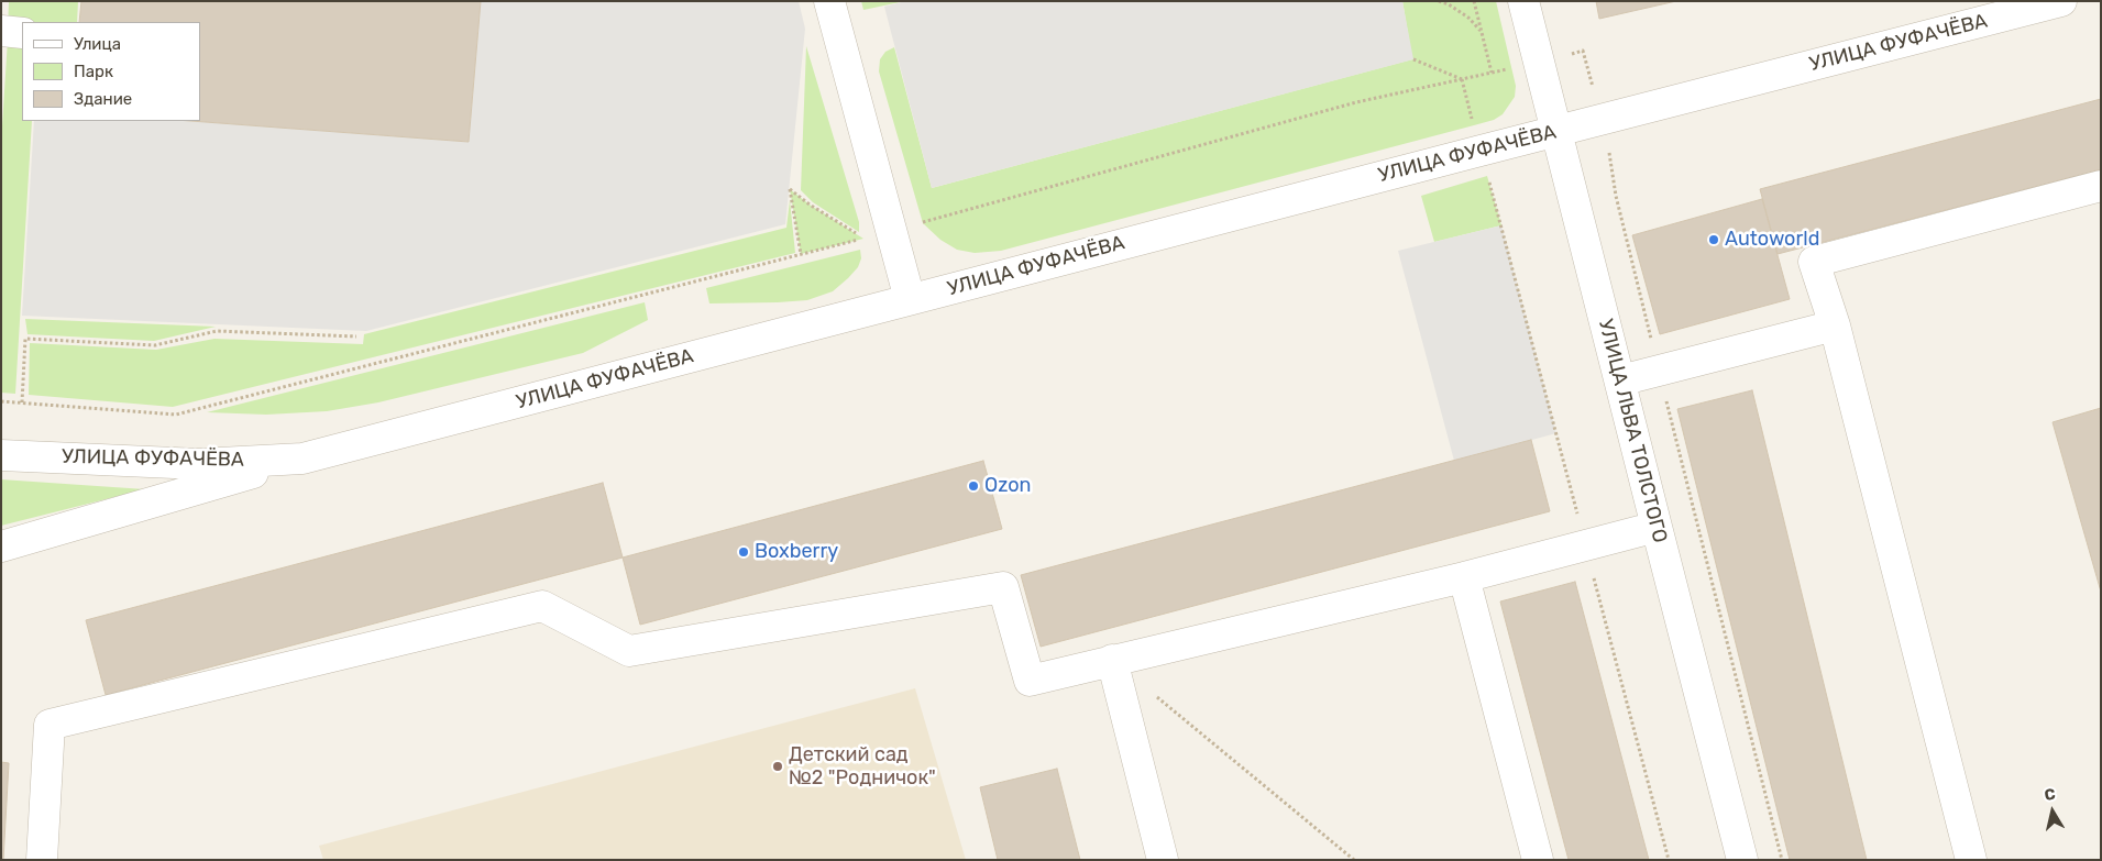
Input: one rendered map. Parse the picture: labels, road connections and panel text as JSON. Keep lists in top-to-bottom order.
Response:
{
  "streets": {
    "street": ["УЛИЦА ФУФАЧЁВА", "УЛИЦА ЛЬВА ТОЛСТОГО"]
  },
  "crossings": [
    ["УЛИЦА ФУФАЧЁВА", "УЛИЦА ЛЬВА ТОЛСТОГО"]
  ],
  "places": [
    "Autoworld",
    "Ozon",
    "Boxberry",
    "Детский сад №2 \"Родничок\""
  ],
  "legend": ["Улица", "Парк", "Здание"],
  "north": "top"
}
